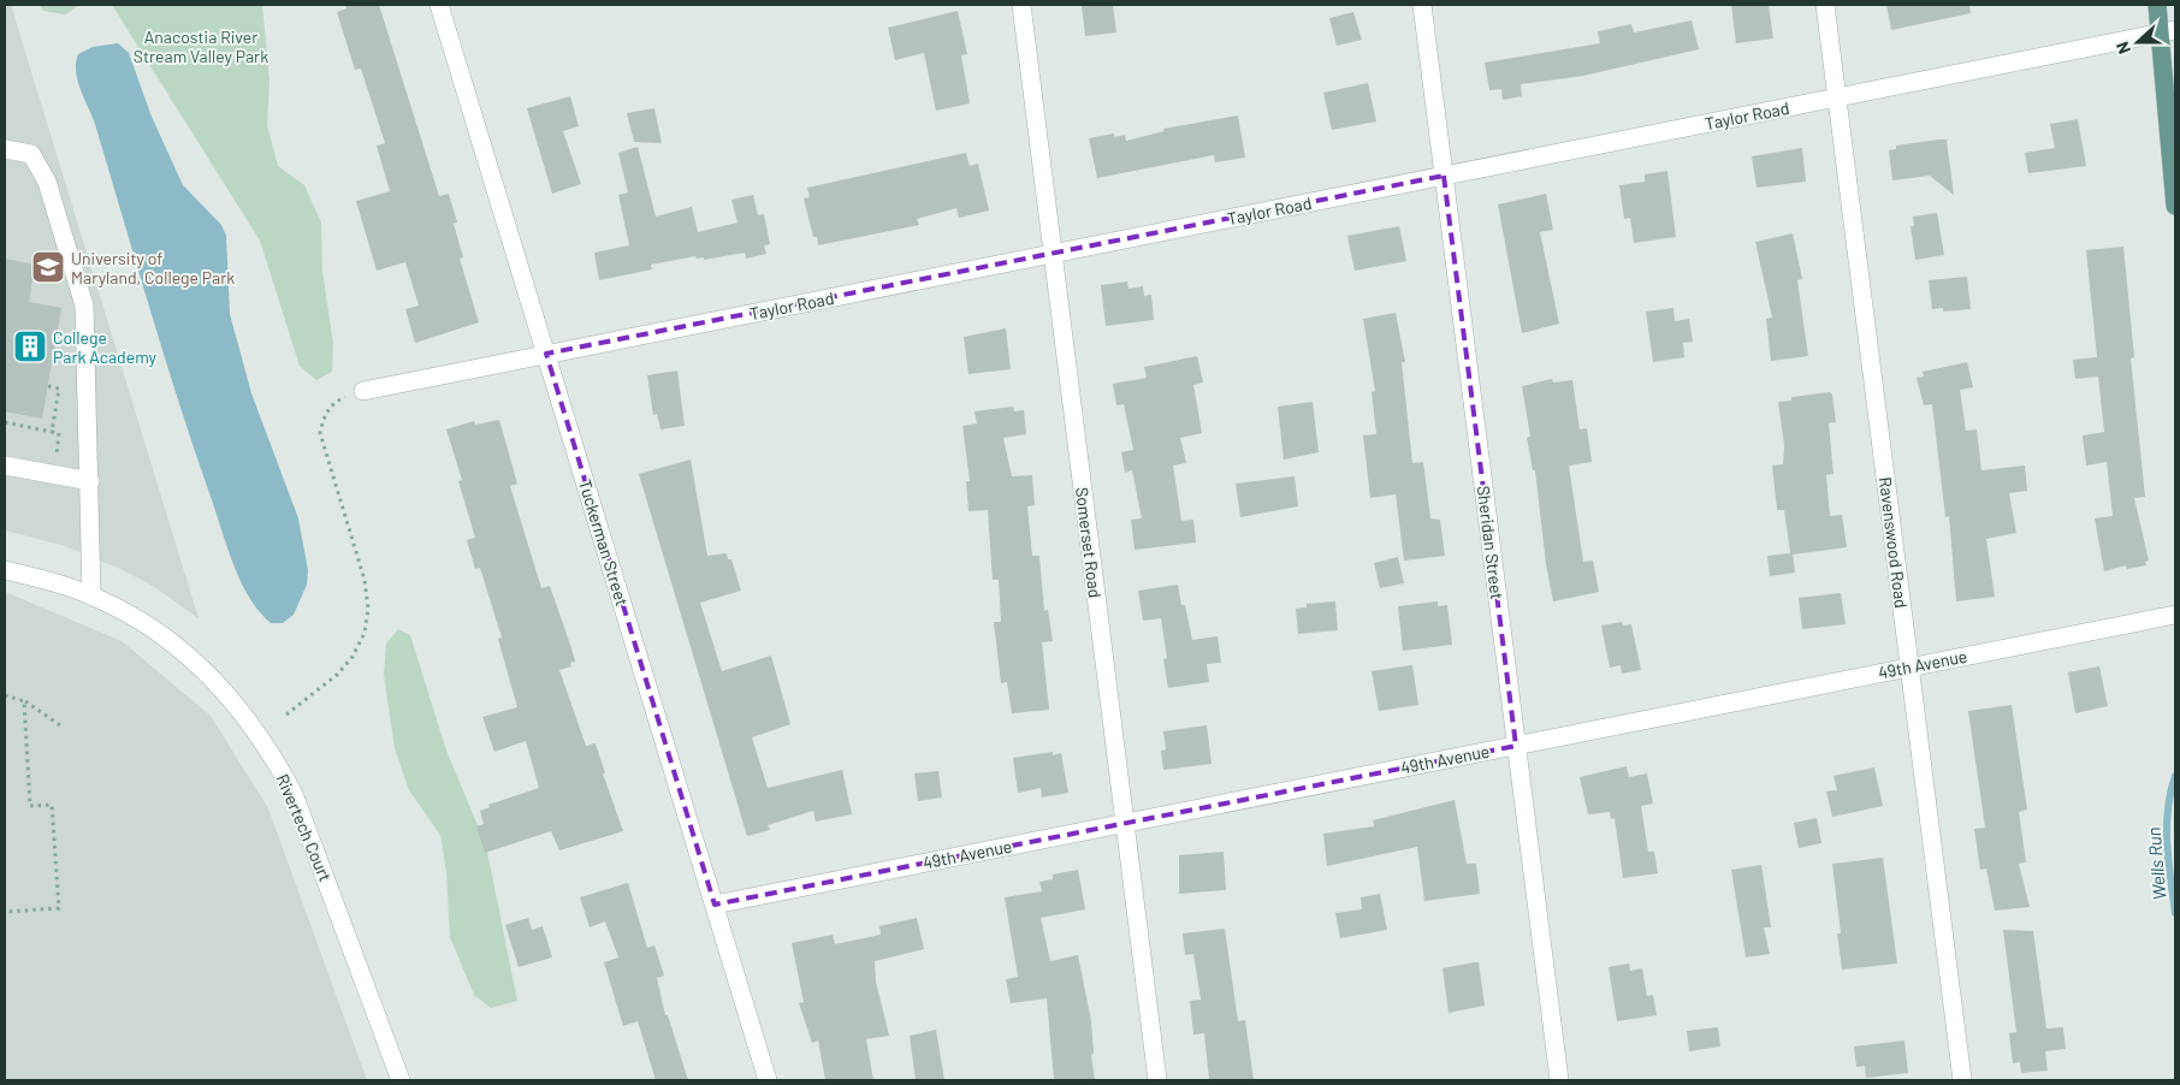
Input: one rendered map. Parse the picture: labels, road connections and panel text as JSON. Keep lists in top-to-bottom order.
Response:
{
  "streets": {
    "street": [
      "Taylor Road",
      "Tuckerman Street",
      "Somerset Road",
      "Sheridan Street",
      "Ravenswood Road",
      "49th Avenue",
      "Rivertech Court"
    ]
  },
  "crossings": [
    ["Taylor Road", "Tuckerman Street"],
    ["Taylor Road", "Somerset Road"],
    ["Taylor Road", "Sheridan Street"],
    ["Taylor Road", "Ravenswood Road"],
    ["Tuckerman Street", "49th Avenue"],
    ["Somerset Road", "49th Avenue"],
    ["Sheridan Street", "49th Avenue"],
    ["Ravenswood Road", "49th Avenue"]
  ],
  "water": ["Wells Run"],
  "parks": ["Anacostia River Stream Valley Park"],
  "places": {
    "school or university": ["University of Maryland, College Park"],
    "building": ["College Park Academy"]
  },
  "north": "left"
}
